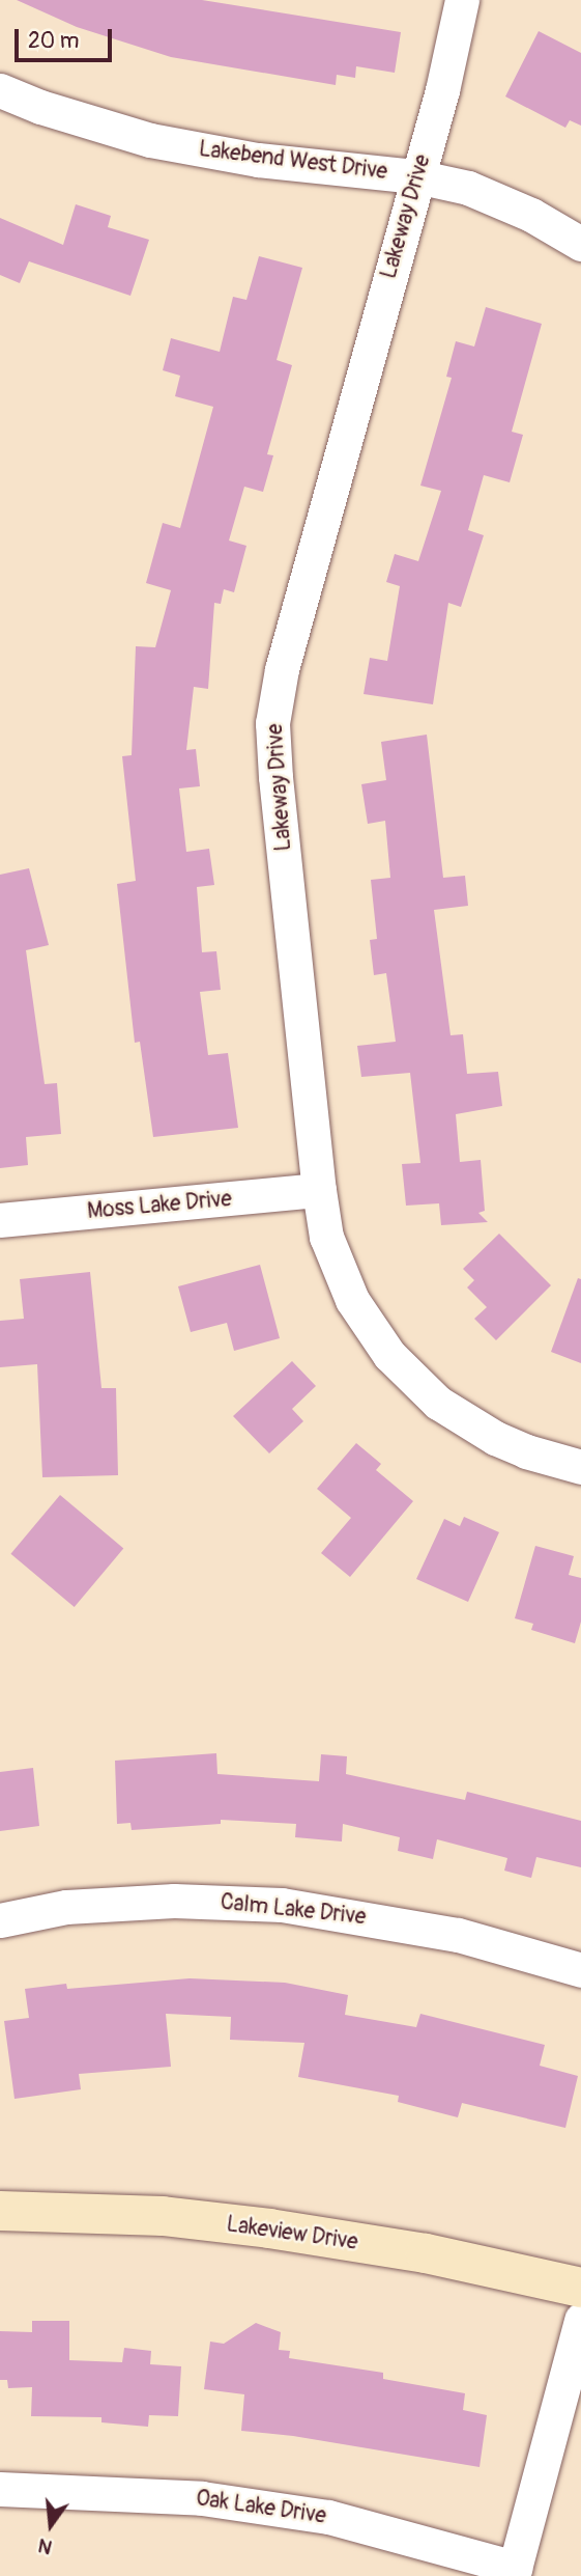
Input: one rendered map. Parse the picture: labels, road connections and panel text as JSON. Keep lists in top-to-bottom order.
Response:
{
  "streets": {
    "street": [
      "Lakebend West Drive",
      "Lakeway Drive",
      "Moss Lake Drive",
      "Calm Lake Drive",
      "Lakeview Drive",
      "Oak Lake Drive"
    ]
  },
  "crossings": [
    ["Lakebend West Drive", "Lakeway Drive"],
    ["Lakeway Drive", "Moss Lake Drive"]
  ],
  "scale_bar": "20 m",
  "north": "bottom"
}
